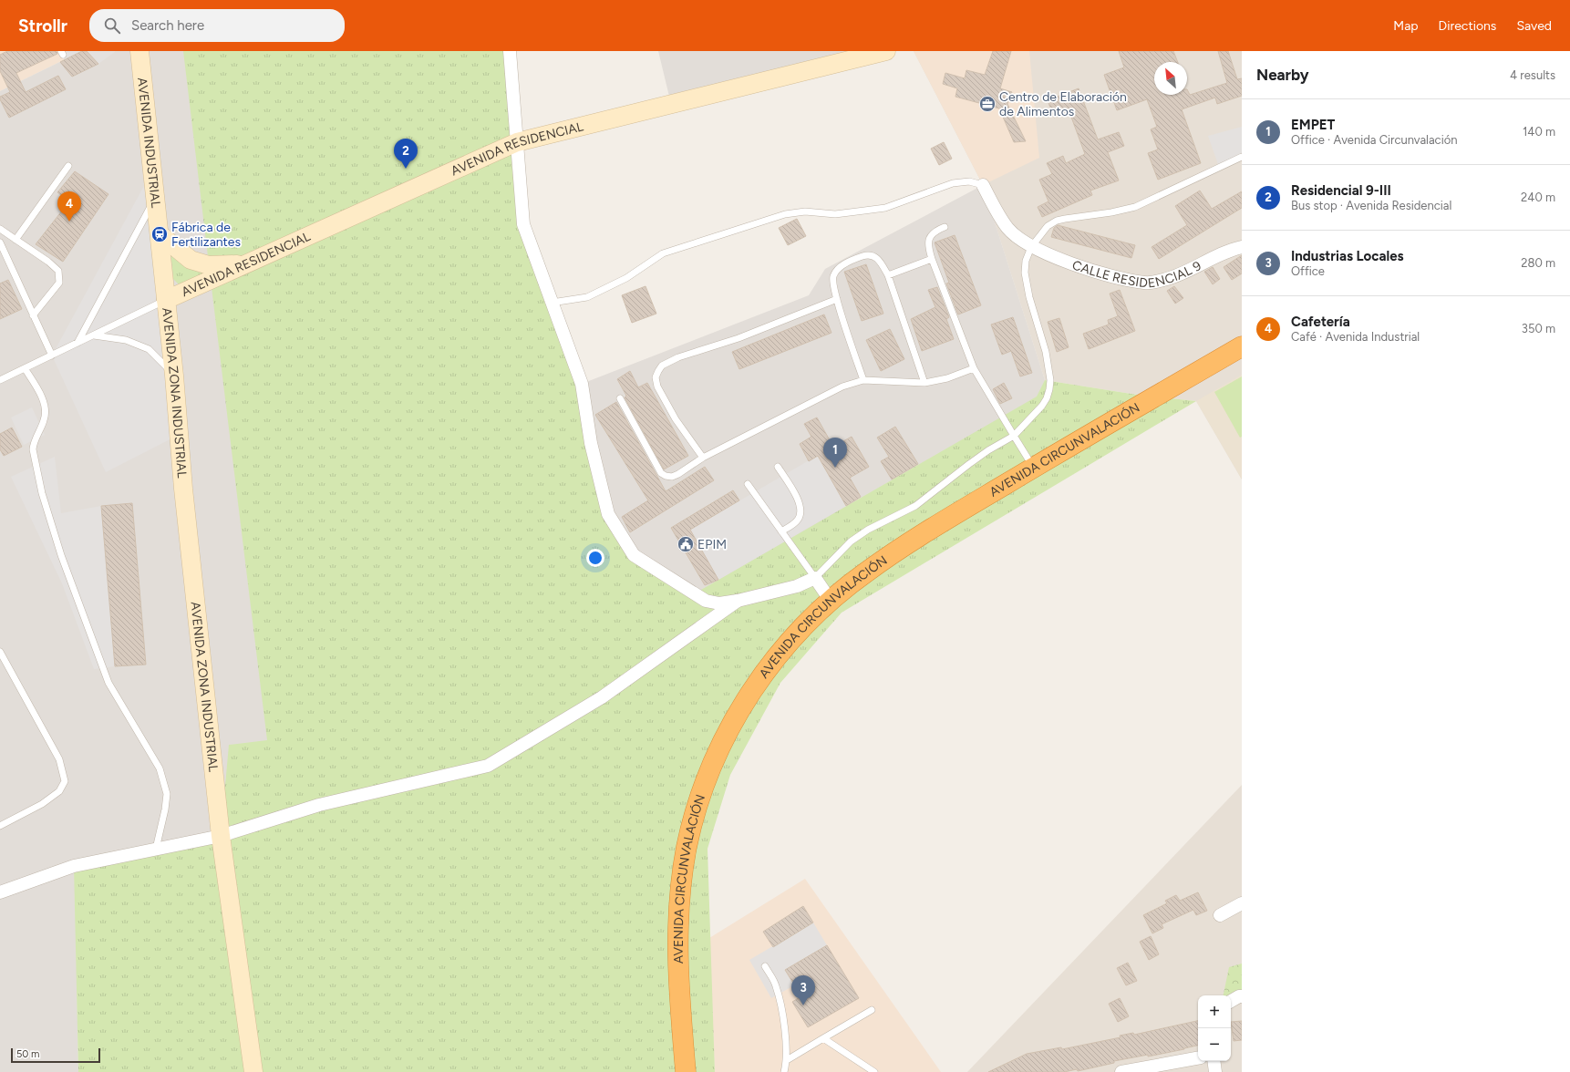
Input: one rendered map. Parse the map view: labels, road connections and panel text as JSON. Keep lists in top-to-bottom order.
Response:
{
  "streets": {
    "highway": ["AVENIDA CIRCUNVALACIÓN"],
    "main road": ["AVENIDA INDUSTRIAL", "AVENIDA RESIDENCIAL", "AVENIDA ZONA INDUSTRIAL"],
    "street": ["CALLE RESIDENCIAL 9"]
  },
  "crossings": [
    ["AVENIDA INDUSTRIAL", "AVENIDA RESIDENCIAL"],
    ["AVENIDA INDUSTRIAL", "AVENIDA ZONA INDUSTRIAL"],
    ["AVENIDA RESIDENCIAL", "AVENIDA ZONA INDUSTRIAL"]
  ],
  "places": {
    "office": ["Centro de Elaboración de Alimentos"],
    "station": ["Fábrica de Fertilizantes"],
    "public building": ["EPIM"]
  },
  "scale_bar": "50 m",
  "north": "top left",
  "page": {
    "header": "Strollr",
    "search": "Search here",
    "nav": ["Map", "Directions", "Saved"],
    "heading": ["Nearby", "4 results"],
    "list": [
      {
        "mark": "1",
        "name": "EMPET",
        "note": "Office · Avenida Circunvalación",
        "value": "140 m"
      },
      {
        "mark": "2",
        "name": "Residencial 9-III",
        "note": "Bus stop · Avenida Residencial",
        "value": "240 m"
      },
      {
        "mark": "3",
        "name": "Industrias Locales",
        "note": "Office",
        "value": "280 m"
      },
      {
        "mark": "4",
        "name": "Cafetería",
        "note": "Café · Avenida Industrial",
        "value": "350 m"
      }
    ],
    "pins": [
      "2",
      "4",
      "1",
      "3"
    ],
    "map_buttons": ["+", "−"],
    "scale": "50 m"
  }
}
